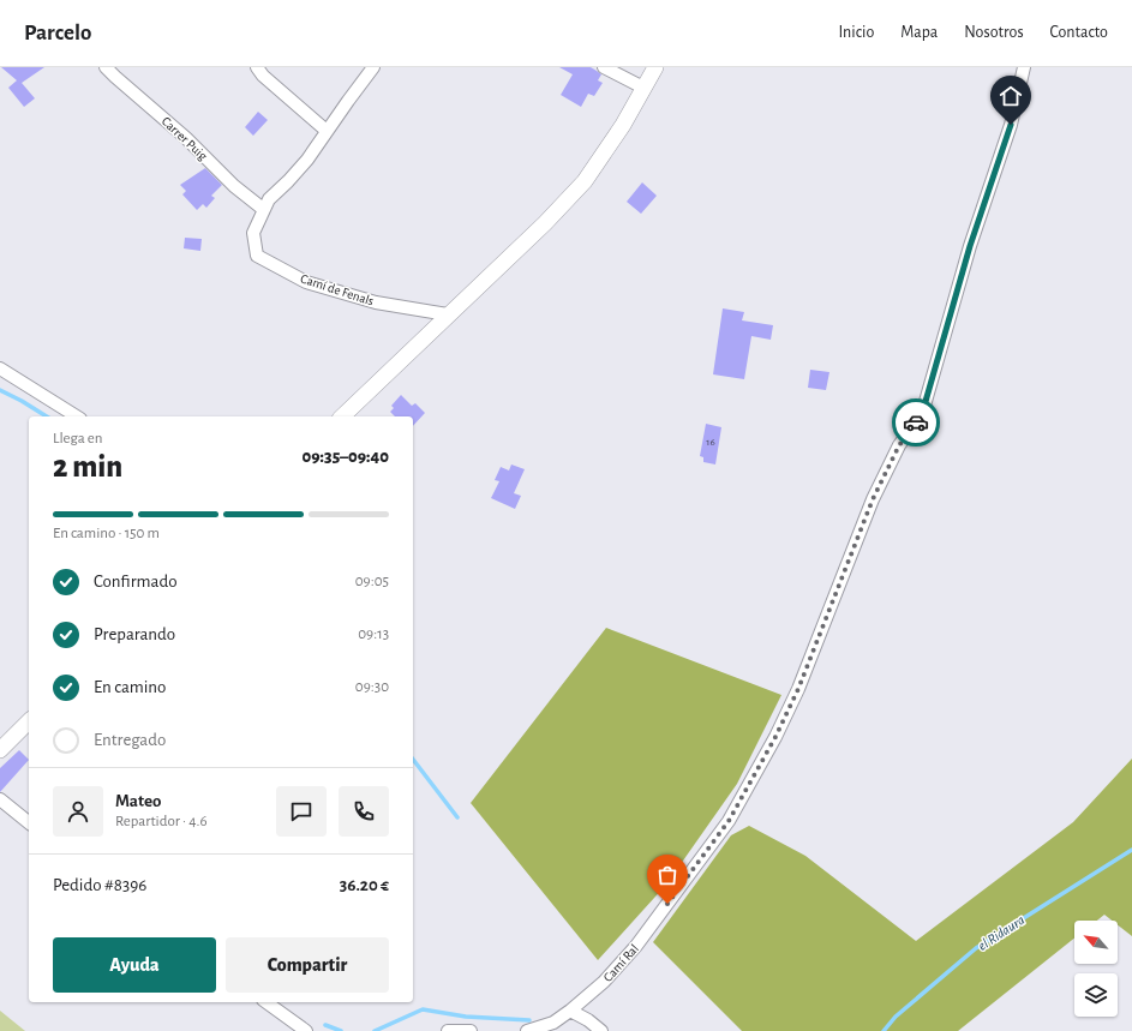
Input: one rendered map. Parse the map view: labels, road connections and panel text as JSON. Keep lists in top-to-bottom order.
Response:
{
  "streets": {
    "street": ["Carrer Puig", "Camí de Fenals", "Camí Ral"]
  },
  "crossings": [
    ["Carrer Puig", "Camí de Fenals"]
  ],
  "water": ["el Ridaura"],
  "house_numbers": ["16"],
  "north": "top left",
  "page": {
    "header": "Parcelo",
    "nav": [
      "Inicio",
      "Mapa",
      "Nosotros",
      "Contacto"
    ],
    "heading": ["2 min", "Llega en", "09:35–09:40"],
    "panel": [
      "Mateo",
      "Repartidor · 4.6",
      "Pedido #8396",
      "36.20 €"
    ],
    "bar": "En camino · 150 m",
    "list": [
      ["Confirmado", "09:05"],
      ["Preparando", "09:13"],
      ["En camino", "09:30"],
      "Entregado"
    ],
    "buttons": ["Ayuda", "Compartir"]
  }
}
